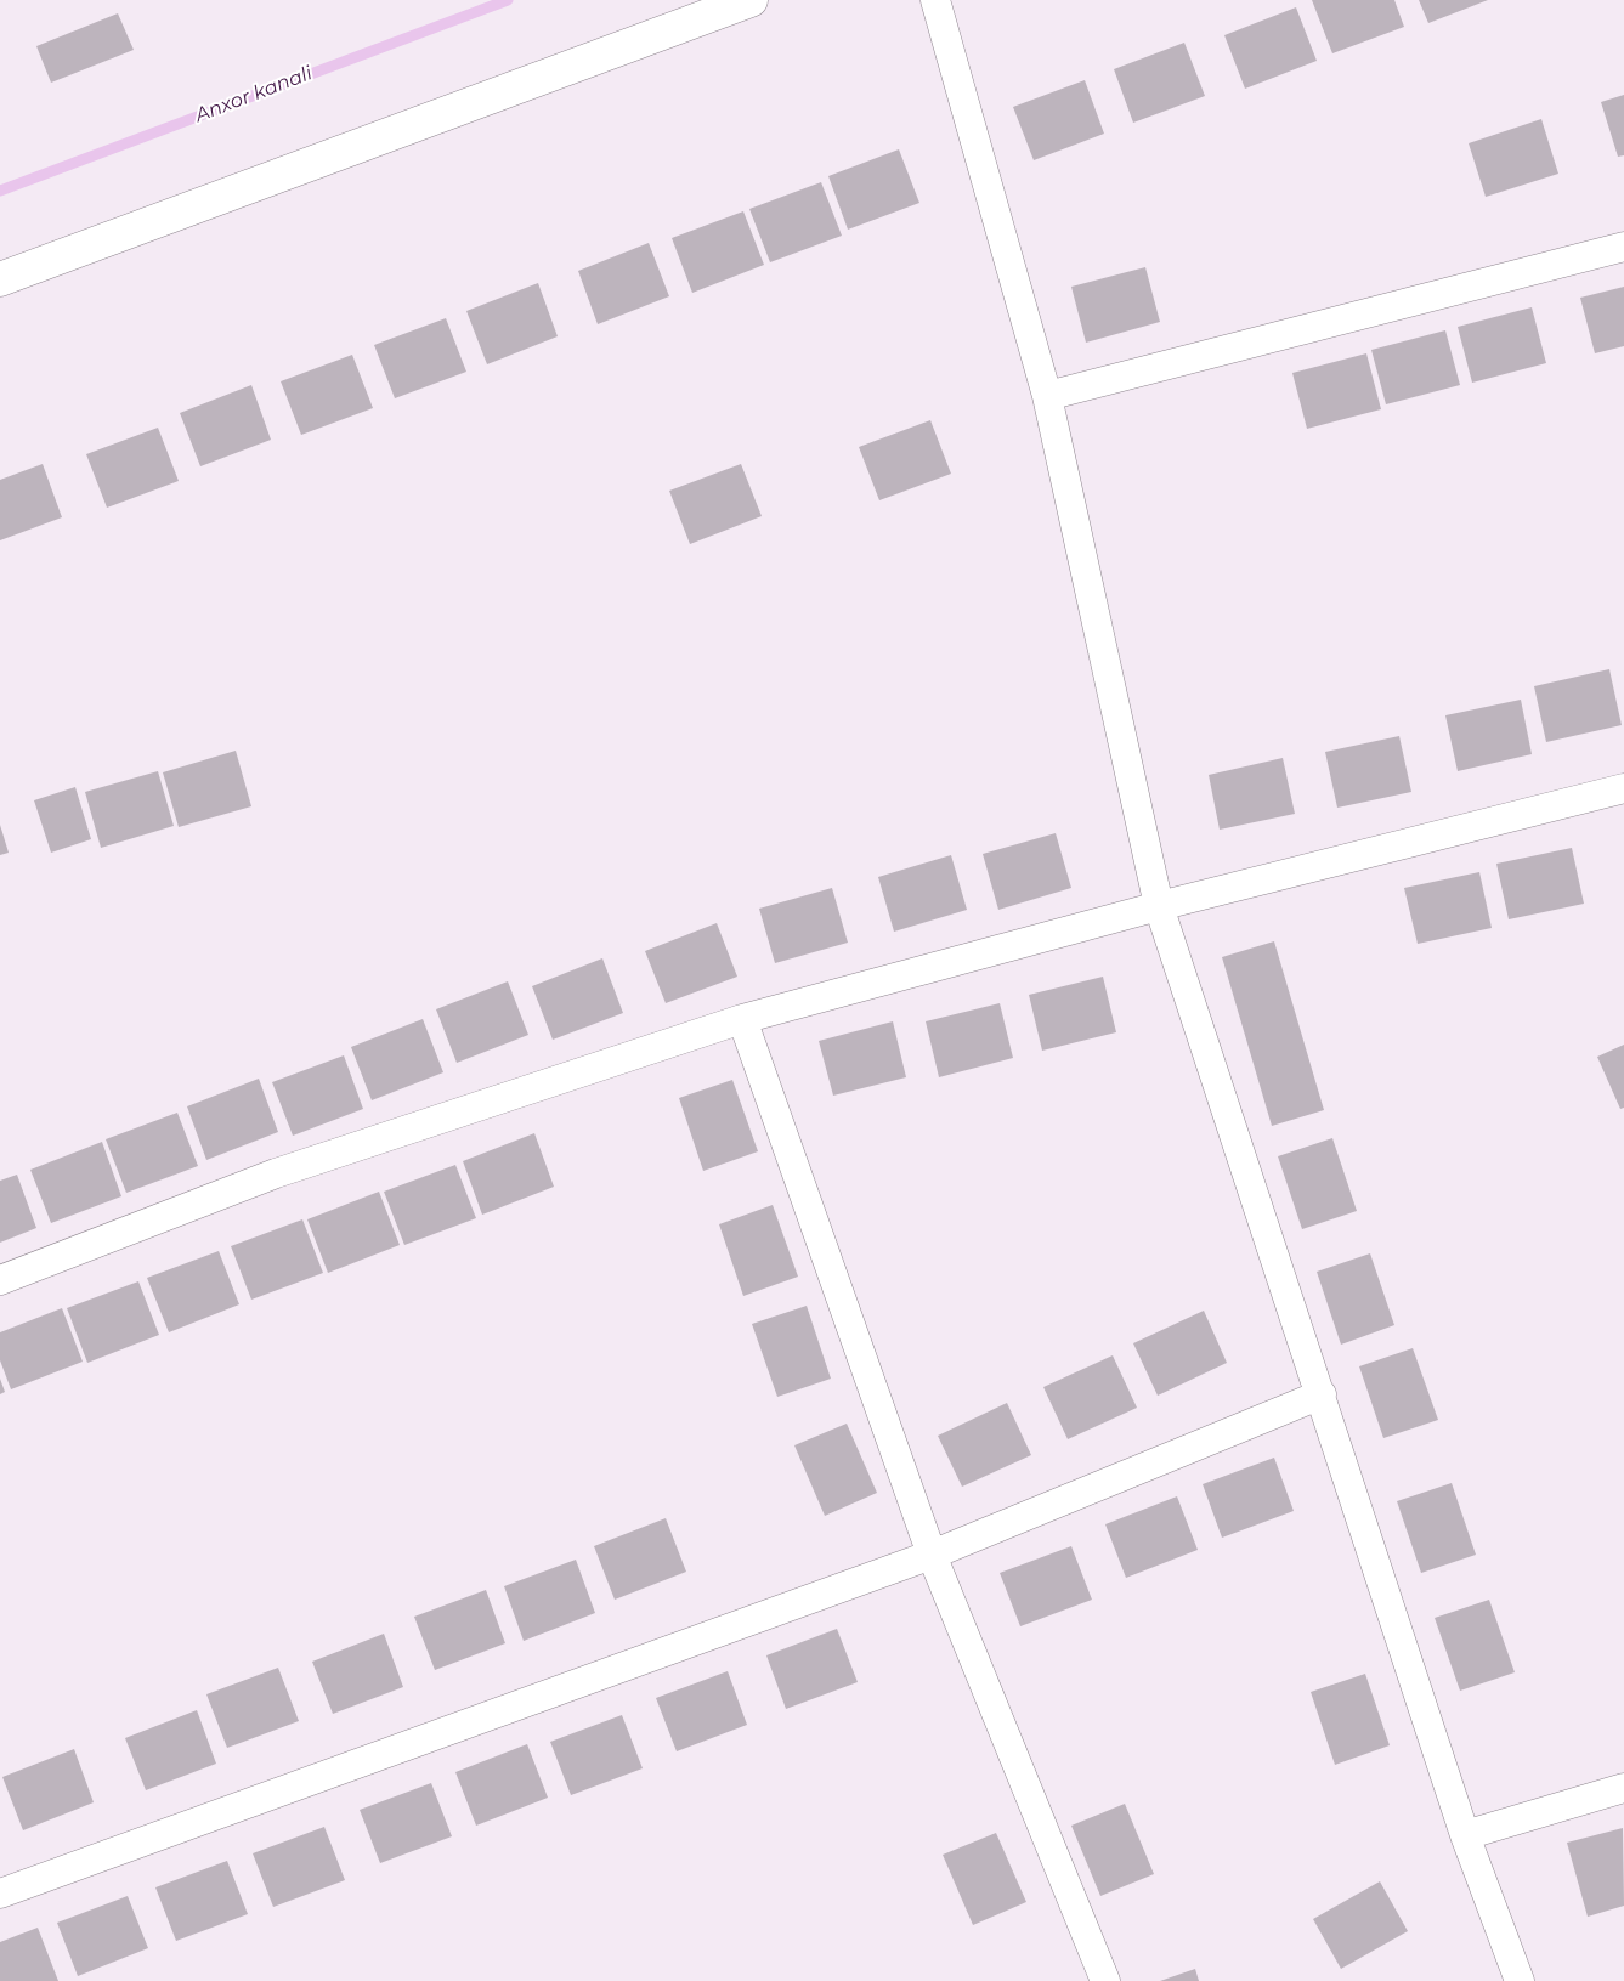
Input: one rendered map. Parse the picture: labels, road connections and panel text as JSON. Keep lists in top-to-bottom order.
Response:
{
  "water": ["Anxor kanali"]
}
